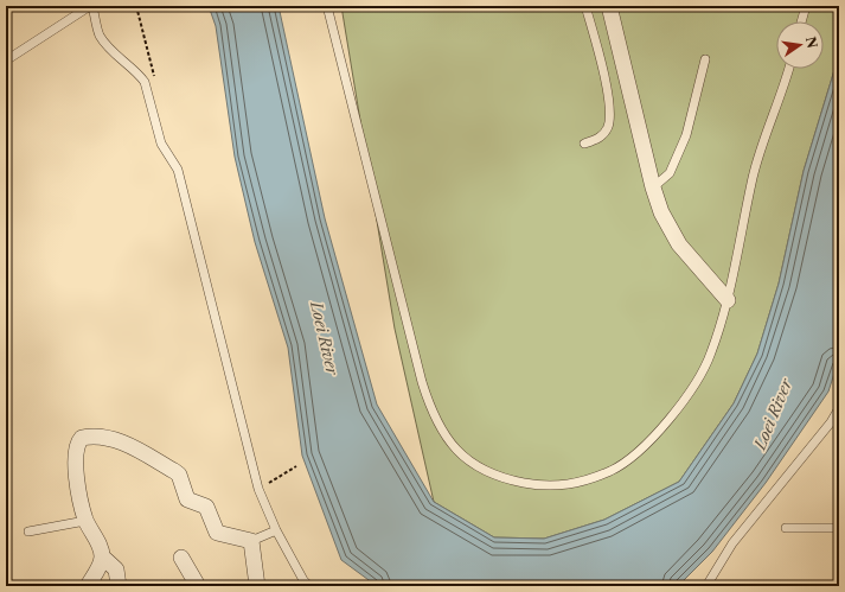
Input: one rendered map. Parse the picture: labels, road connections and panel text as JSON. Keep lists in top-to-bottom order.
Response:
{
  "water": ["Loei River"],
  "north": "right"
}
